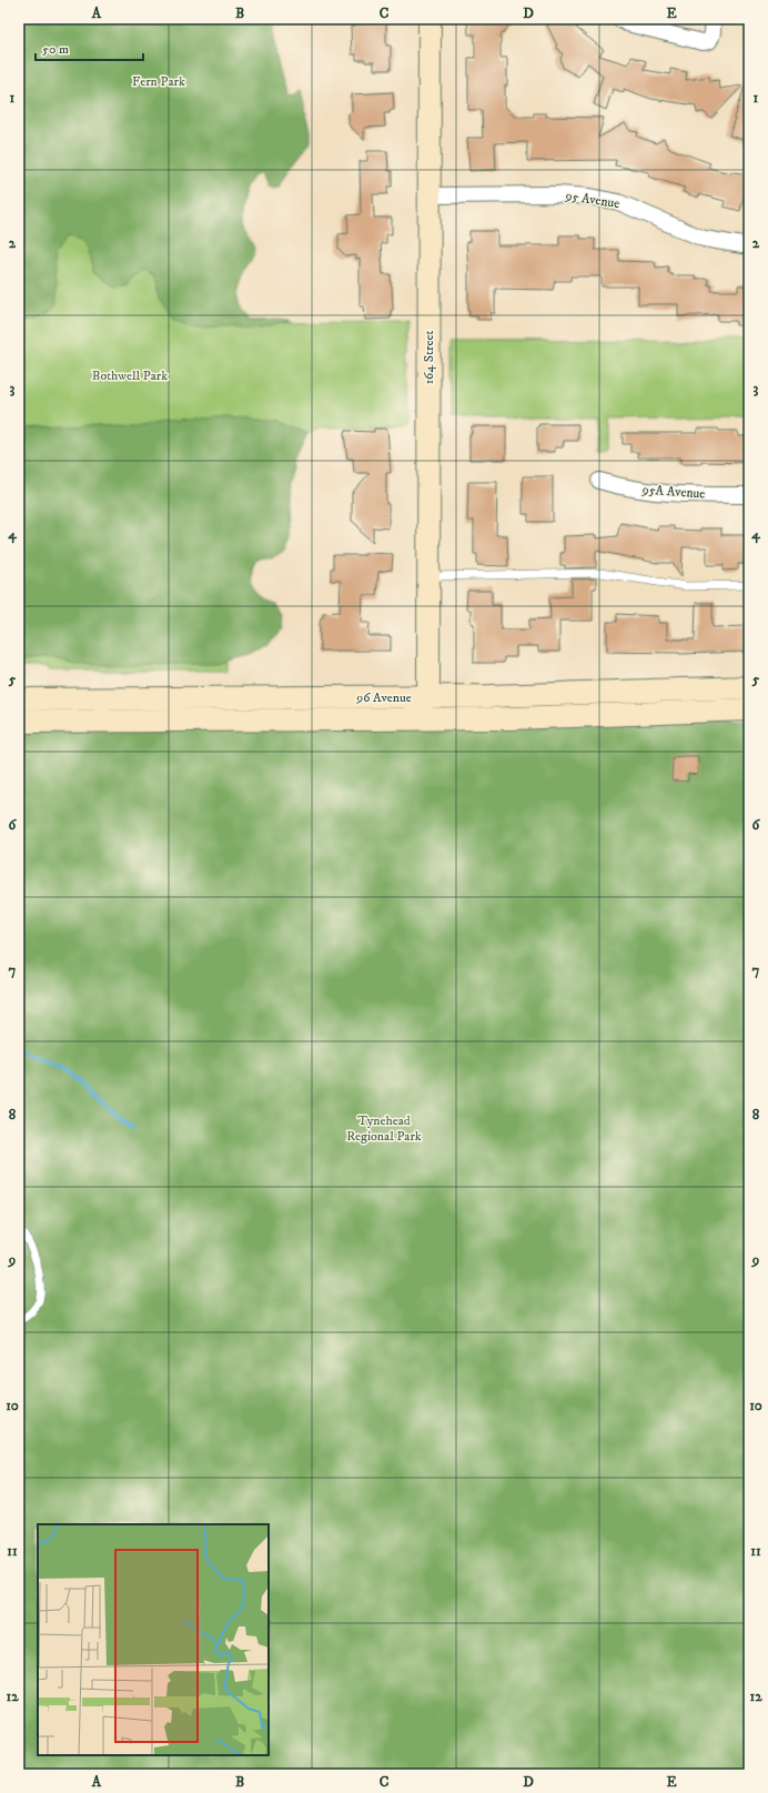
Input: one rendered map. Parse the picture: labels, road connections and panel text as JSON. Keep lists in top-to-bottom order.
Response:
{
  "streets": {
    "main road": ["164 Street", "96 Avenue"],
    "street": ["95 Avenue", "95A Avenue"]
  },
  "crossings": [
    ["95 Avenue", "164 Street"],
    ["164 Street", "96 Avenue"]
  ],
  "parks": ["Fern Park", "Bothwell Park", "Tynehead Regional Park"],
  "scale_bar": "50 m",
  "grid": {
    "columns": [
      "A",
      "B",
      "C",
      "D",
      "E"
    ],
    "rows": [
      "1",
      "2",
      "3",
      "4",
      "5",
      "6",
      "7",
      "8",
      "9",
      "10",
      "11",
      "12"
    ]
  }
}
